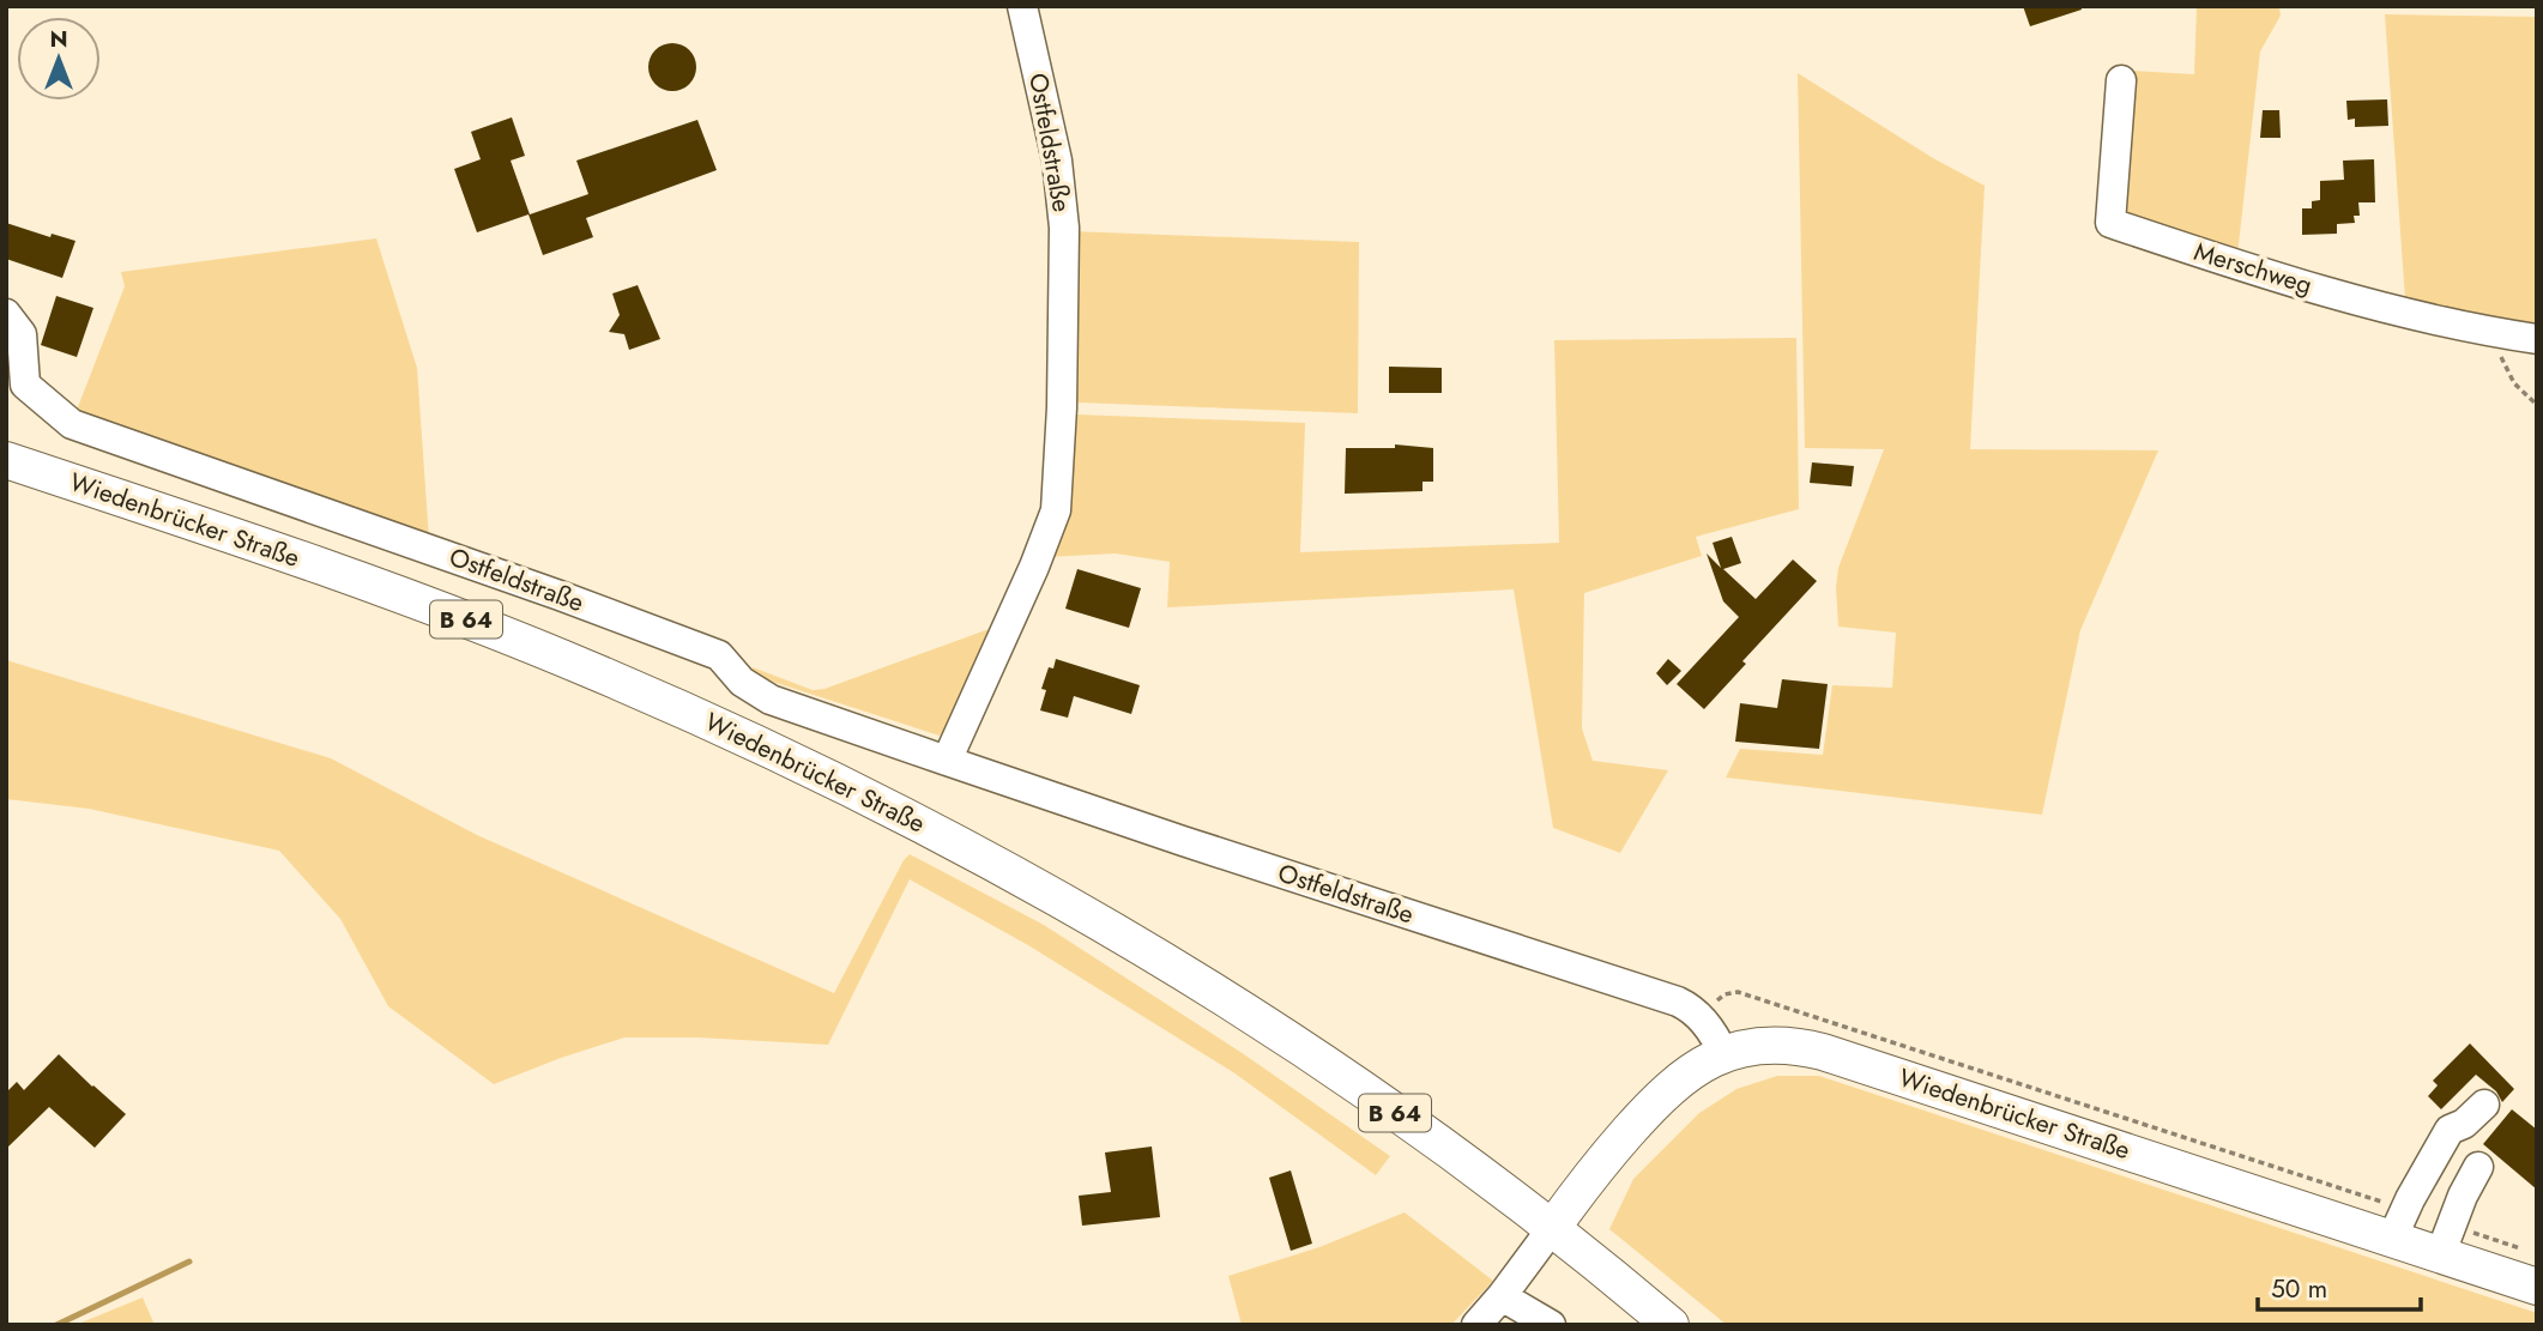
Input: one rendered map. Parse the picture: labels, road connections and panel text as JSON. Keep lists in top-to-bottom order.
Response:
{
  "streets": {
    "main road": ["Wiedenbrücker Straße", "B 64"],
    "street": ["Ostfeldstraße", "Merschweg"]
  },
  "crossings": [
    ["Ostfeldstraße", "Wiedenbrücker Straße"]
  ],
  "scale_bar": "50 m",
  "north": "top"
}
